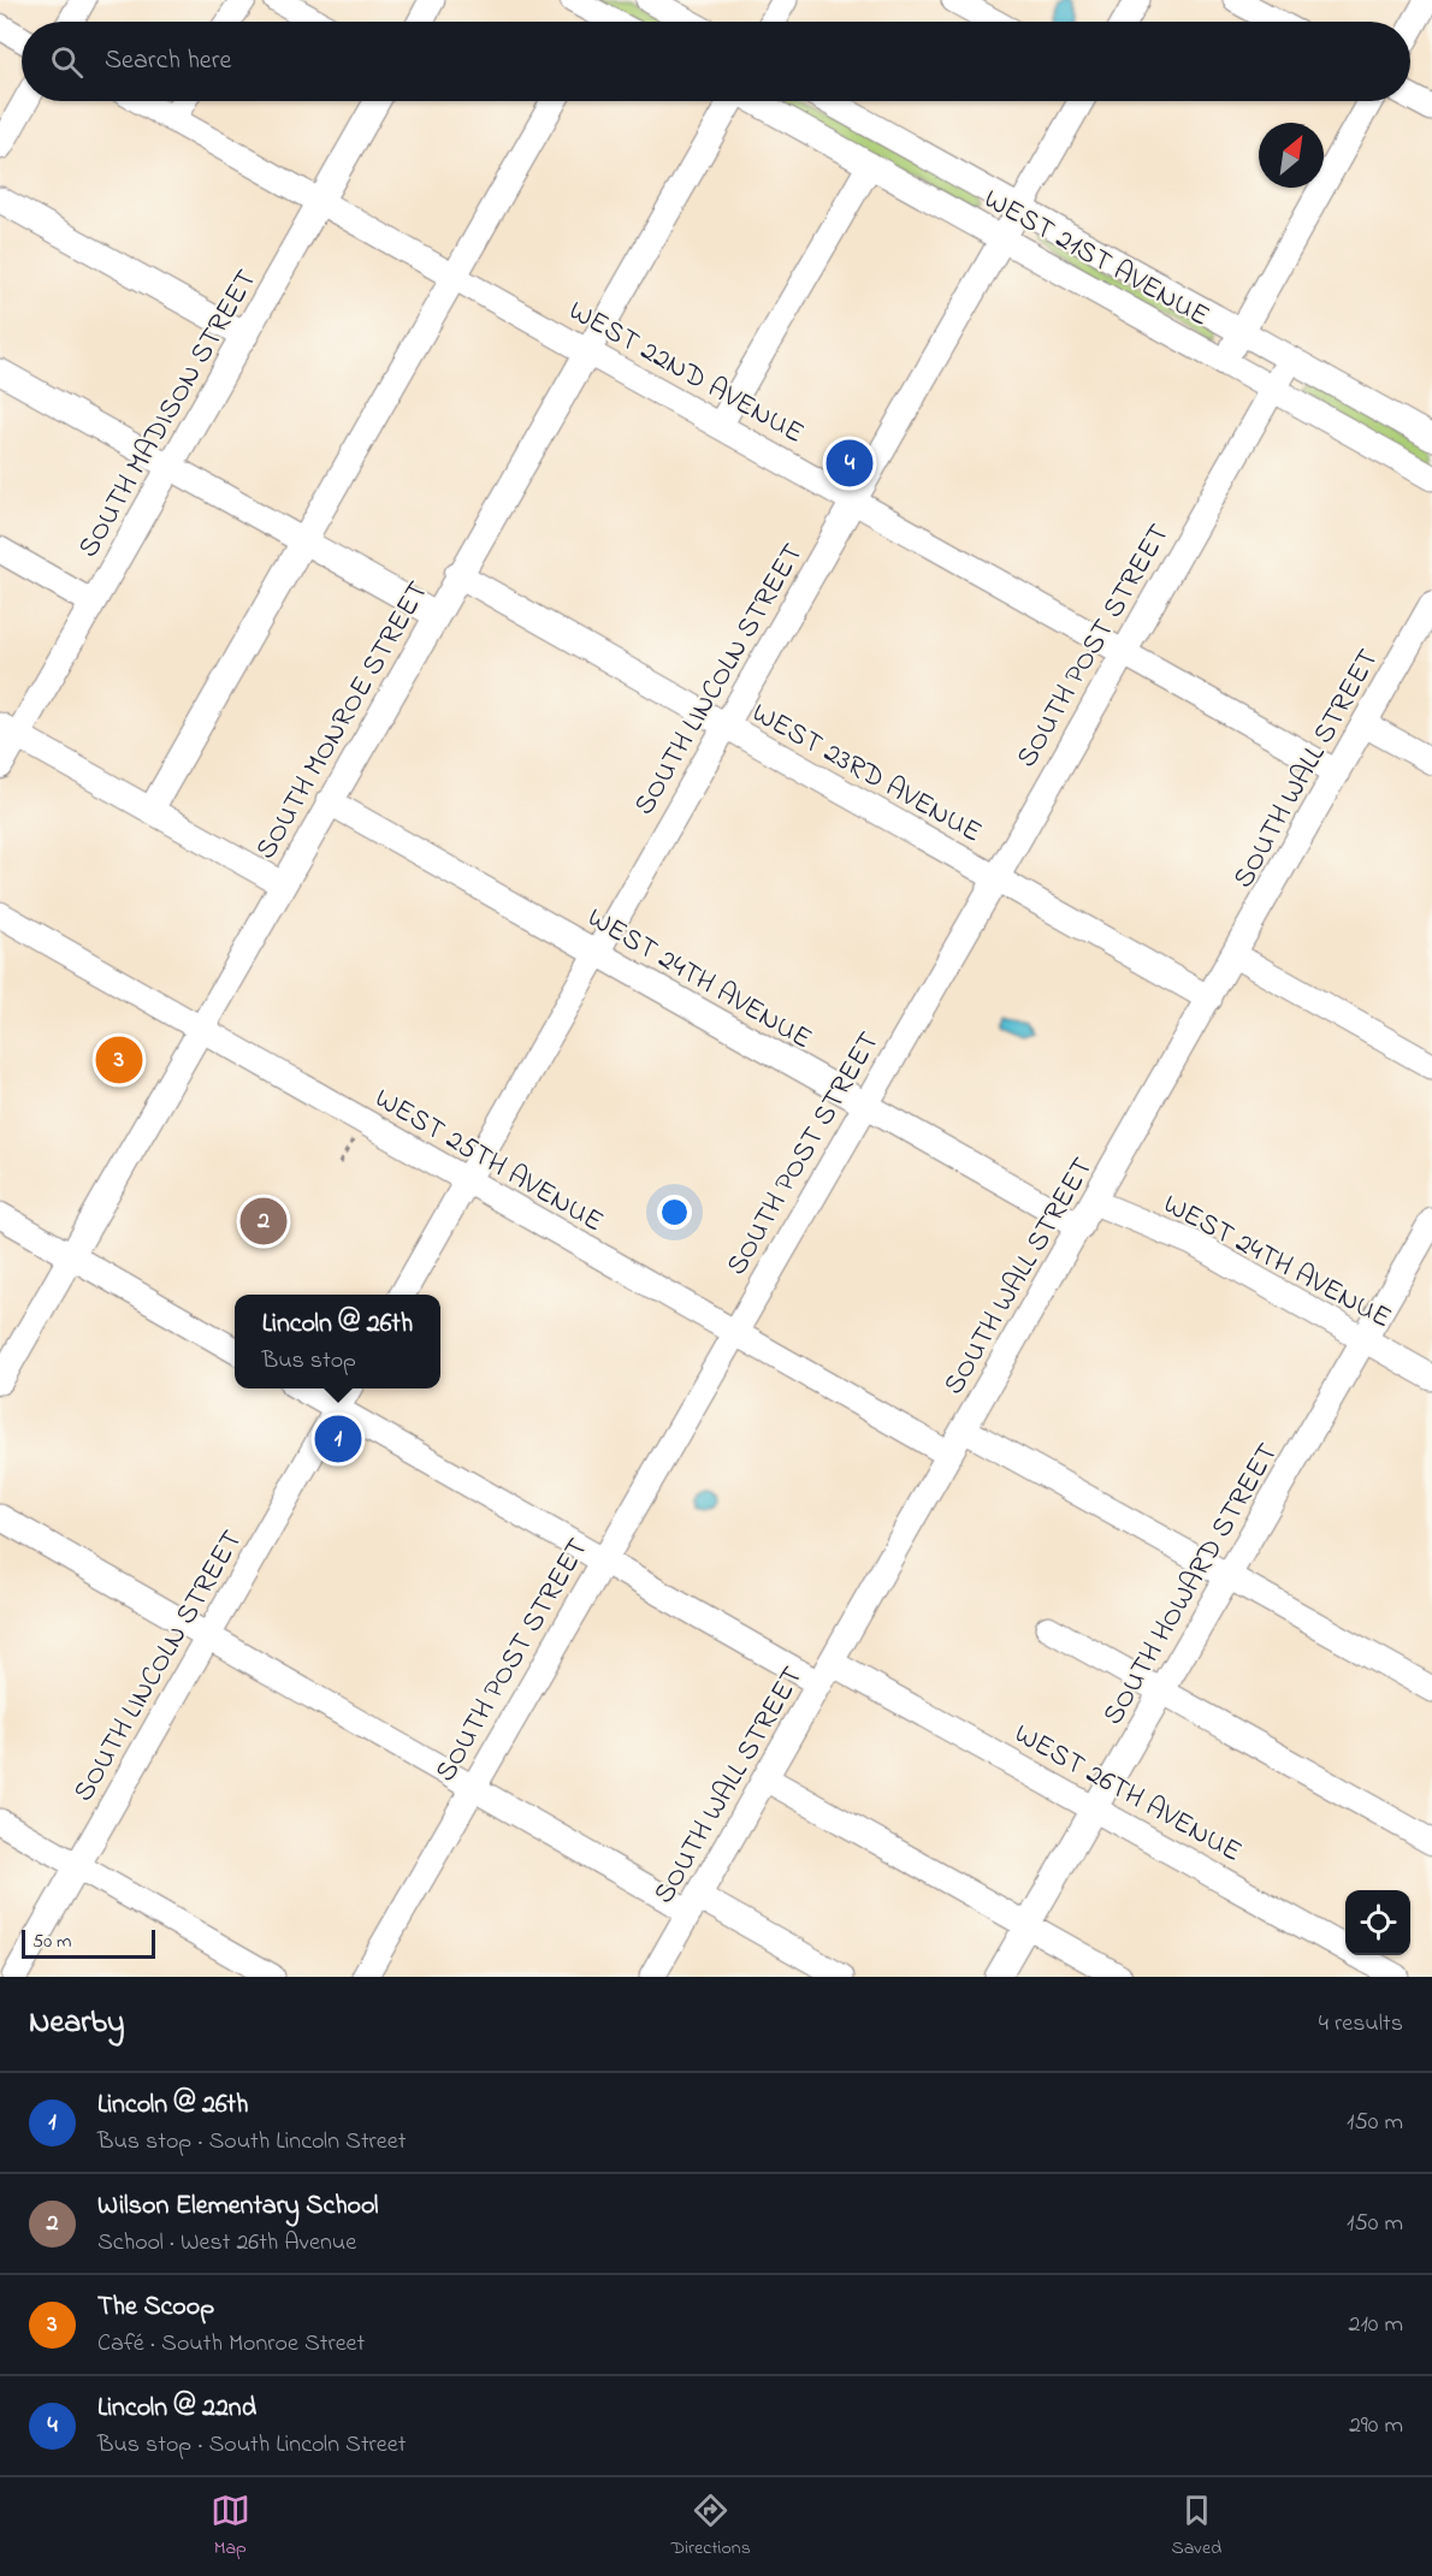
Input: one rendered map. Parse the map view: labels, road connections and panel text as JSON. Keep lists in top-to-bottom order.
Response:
{
  "streets": {
    "street": [
      "WEST 21ST AVENUE",
      "WEST 22ND AVENUE",
      "SOUTH MADISON STREET",
      "SOUTH POST STREET",
      "SOUTH LINCOLN STREET",
      "SOUTH MONROE STREET",
      "SOUTH WALL STREET",
      "WEST 23RD AVENUE",
      "WEST 24TH AVENUE",
      "WEST 25TH AVENUE",
      "SOUTH HOWARD STREET",
      "WEST 26TH AVENUE"
    ]
  },
  "crossings": [
    ["WEST 21ST AVENUE", "SOUTH POST STREET"],
    ["WEST 21ST AVENUE", "SOUTH LINCOLN STREET"],
    ["WEST 22ND AVENUE", "SOUTH MADISON STREET"],
    ["WEST 22ND AVENUE", "SOUTH POST STREET"],
    ["WEST 22ND AVENUE", "SOUTH LINCOLN STREET"],
    ["WEST 22ND AVENUE", "SOUTH MONROE STREET"],
    ["WEST 22ND AVENUE", "SOUTH WALL STREET"],
    ["SOUTH POST STREET", "WEST 23RD AVENUE"],
    ["SOUTH POST STREET", "WEST 24TH AVENUE"],
    ["SOUTH POST STREET", "WEST 25TH AVENUE"],
    ["SOUTH POST STREET", "WEST 26TH AVENUE"],
    ["SOUTH LINCOLN STREET", "WEST 23RD AVENUE"],
    ["SOUTH LINCOLN STREET", "WEST 24TH AVENUE"],
    ["SOUTH LINCOLN STREET", "WEST 25TH AVENUE"],
    ["SOUTH LINCOLN STREET", "WEST 26TH AVENUE"],
    ["SOUTH MONROE STREET", "WEST 23RD AVENUE"],
    ["SOUTH MONROE STREET", "WEST 24TH AVENUE"],
    ["SOUTH MONROE STREET", "WEST 25TH AVENUE"],
    ["SOUTH WALL STREET", "WEST 23RD AVENUE"],
    ["SOUTH WALL STREET", "WEST 24TH AVENUE"],
    ["SOUTH WALL STREET", "WEST 25TH AVENUE"],
    ["SOUTH WALL STREET", "WEST 26TH AVENUE"],
    ["WEST 24TH AVENUE", "SOUTH HOWARD STREET"],
    ["SOUTH HOWARD STREET", "WEST 26TH AVENUE"]
  ],
  "scale_bar": "50 m",
  "north": "top right",
  "page": {
    "search": "Search here",
    "pins": [
      "4",
      "3",
      "2",
      "1"
    ],
    "popup": ["Lincoln @ 26th", "Bus stop"],
    "scale": "50 m",
    "heading": ["Nearby", "4 results"],
    "list": [
      {
        "mark": "1",
        "name": "Lincoln @ 26th",
        "note": "Bus stop · South Lincoln Street",
        "value": "150 m"
      },
      {
        "mark": "2",
        "name": "Wilson Elementary School",
        "note": "School · West 26th Avenue",
        "value": "150 m"
      },
      {
        "mark": "3",
        "name": "The Scoop",
        "note": "Café · South Monroe Street",
        "value": "210 m"
      },
      {
        "mark": "4",
        "name": "Lincoln @ 22nd",
        "note": "Bus stop · South Lincoln Street",
        "value": "290 m"
      }
    ],
    "nav": ["Map", "Directions", "Saved"]
  }
}
